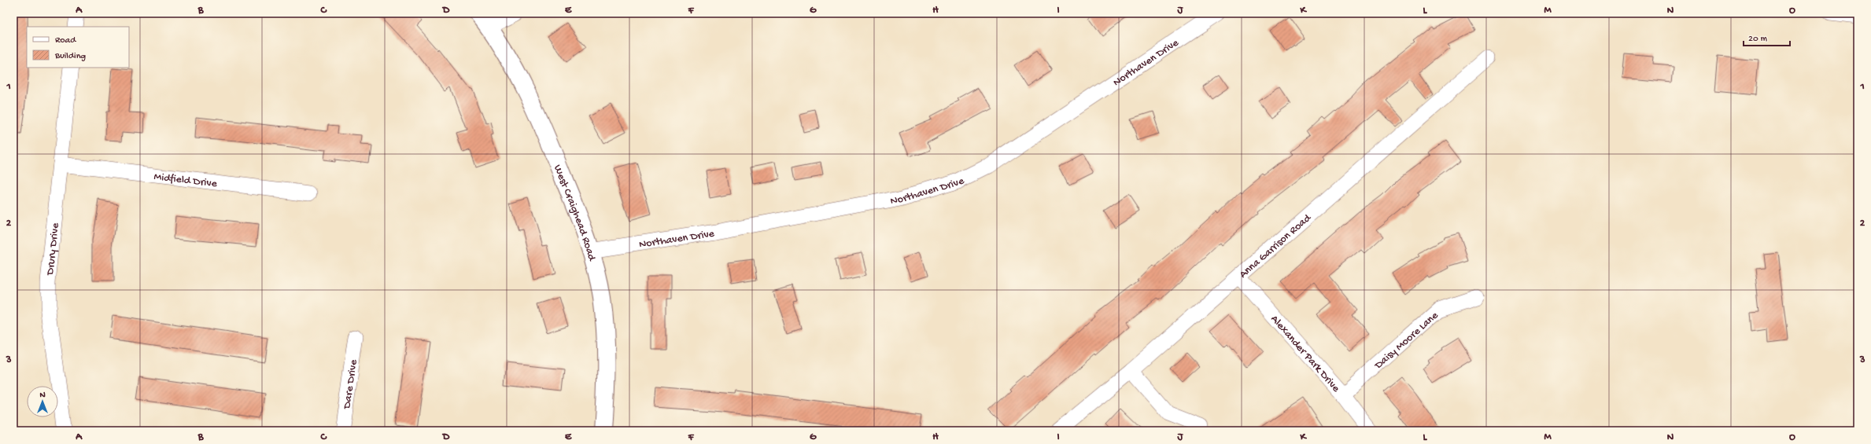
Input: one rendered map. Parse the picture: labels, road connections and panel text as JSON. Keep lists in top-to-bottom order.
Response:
{
  "streets": {
    "street": [
      "Northaven Drive",
      "Midfield Drive",
      "West Craighead Road",
      "Anna Garrison Road",
      "Drury Drive",
      "Daisy Moore Lane",
      "Alexander Park Drive",
      "Dare Drive"
    ]
  },
  "crossings": [
    ["Northaven Drive", "West Craighead Road"],
    ["Midfield Drive", "Drury Drive"],
    ["Anna Garrison Road", "Alexander Park Drive"],
    ["Daisy Moore Lane", "Alexander Park Drive"]
  ],
  "legend": ["Road", "Building"],
  "scale_bar": "20 m",
  "north": "top",
  "grid": {
    "columns": [
      "A",
      "B",
      "C",
      "D",
      "E",
      "F",
      "G",
      "H",
      "I",
      "J",
      "K",
      "L",
      "M",
      "N",
      "O"
    ],
    "rows": ["1", "2", "3"]
  }
}
